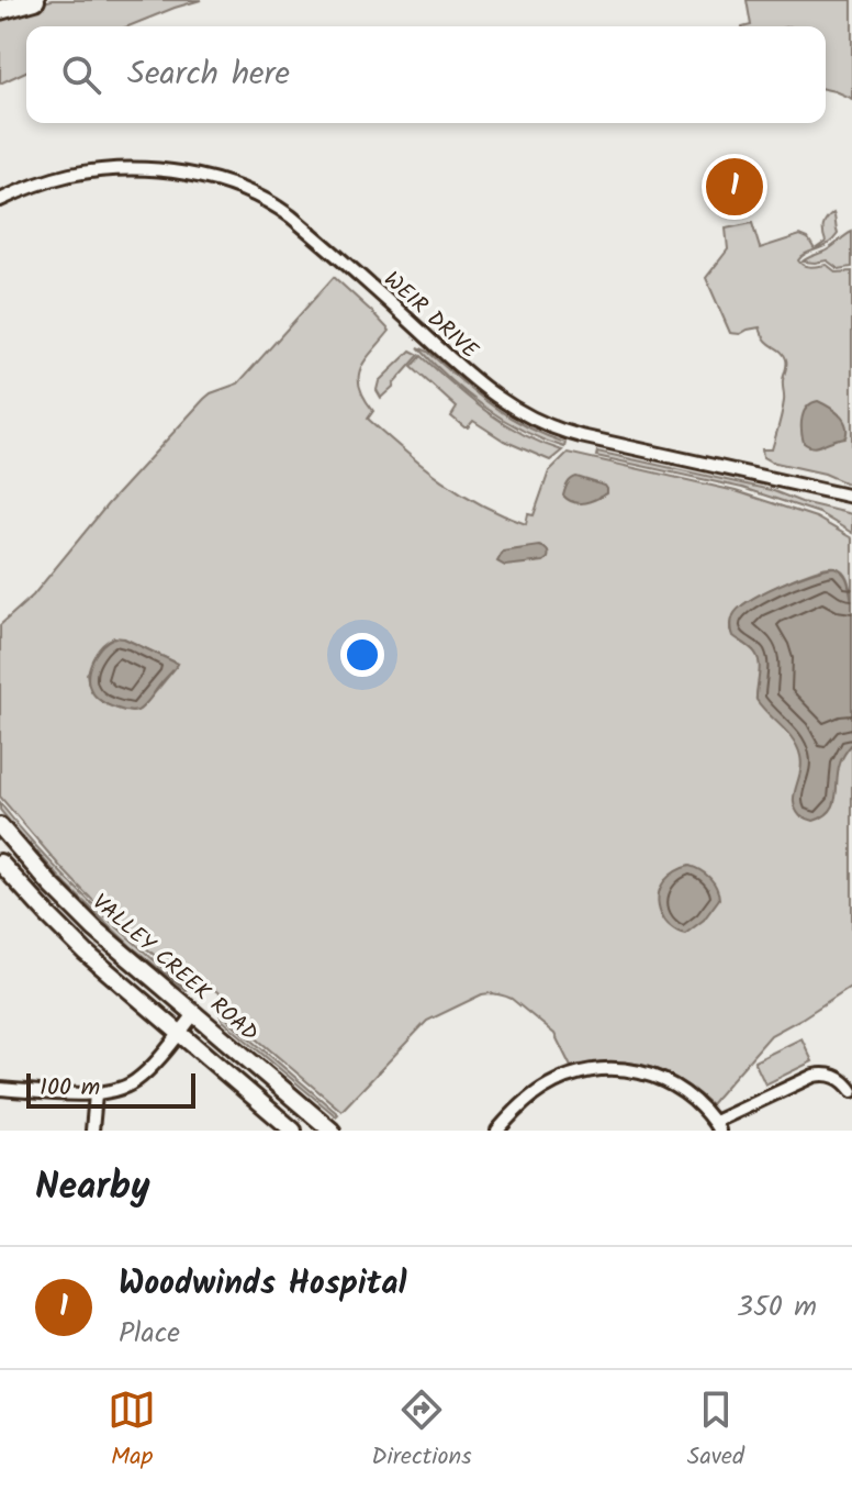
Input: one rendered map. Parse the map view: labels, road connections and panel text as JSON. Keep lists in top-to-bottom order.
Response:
{
  "streets": {
    "main road": ["VALLEY CREEK ROAD"],
    "street": ["WEIR DRIVE"]
  },
  "scale_bar": "100 m",
  "page": {
    "search": "Search here",
    "pins": "1",
    "scale": "100 m",
    "heading": "Nearby",
    "list": [
      {
        "mark": "1",
        "name": "Woodwinds Hospital",
        "note": "Place",
        "value": "350 m"
      }
    ],
    "nav": ["Map", "Directions", "Saved"]
  }
}
